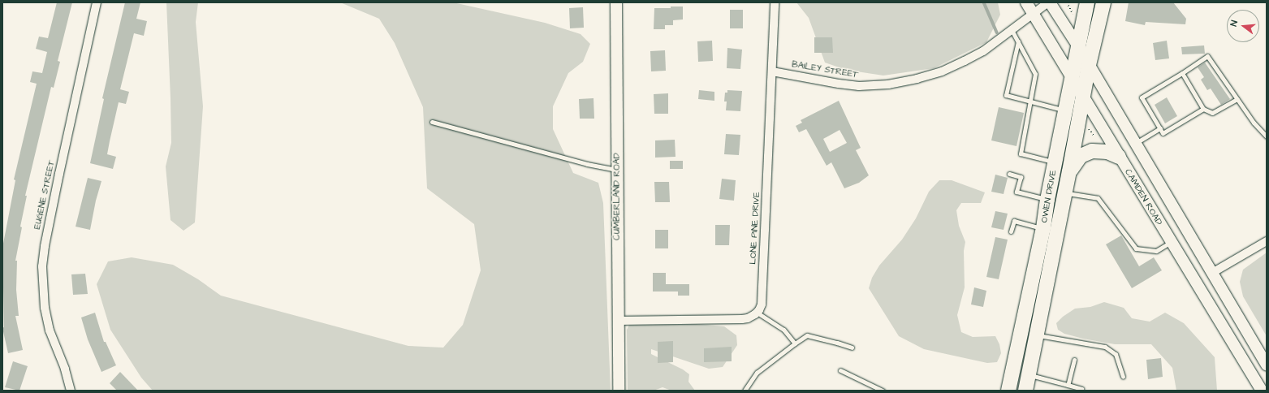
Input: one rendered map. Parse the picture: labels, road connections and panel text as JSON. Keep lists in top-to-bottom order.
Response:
{
  "streets": {
    "highway": ["OWEN DRIVE"],
    "street": [
      "BAILEY STREET",
      "EUGENE STREET",
      "CUMBERLAND ROAD",
      "CAMDEN ROAD",
      "LONE PINE DRIVE"
    ]
  },
  "crossings": [
    ["BAILEY STREET", "CAMDEN ROAD"],
    ["BAILEY STREET", "LONE PINE DRIVE"],
    ["OWEN DRIVE", "CAMDEN ROAD"]
  ],
  "north": "left"
}
